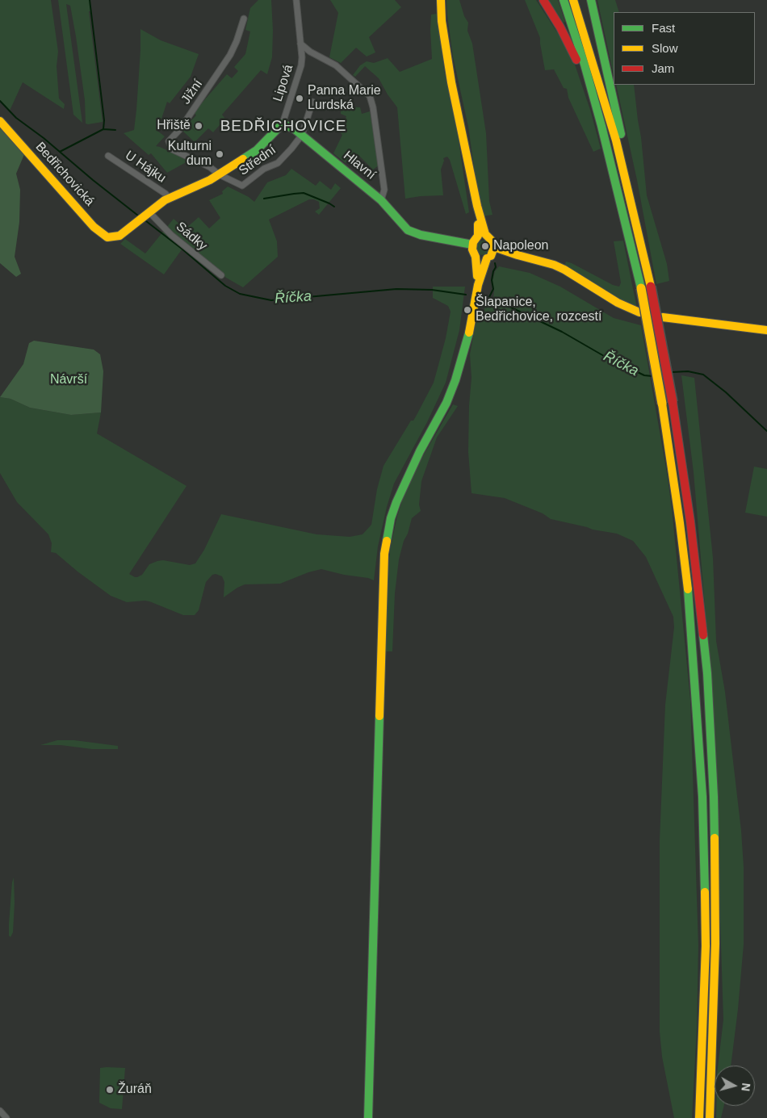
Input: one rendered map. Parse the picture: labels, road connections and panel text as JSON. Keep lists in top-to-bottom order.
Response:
{
  "streets": {
    "main road": ["Hlavní", "Bedřichovická"],
    "street": [
      "Lipová",
      "Jižní",
      "Střední",
      "U Hájku",
      "Sádky"
    ]
  },
  "crossings": [
    ["Lipová", "Hlavní"],
    ["Jižní", "Střední"],
    ["Střední", "Hlavní"],
    ["Bedřichovická", "Sádky"]
  ],
  "districts": ["BEDŘICHOVICE"],
  "water": ["Říčka"],
  "parks": ["Návrší"],
  "places": [
    "Panna Marie Lurdská",
    "Hřiště",
    "Kulturni dum",
    "Napoleon",
    "Šlapanice, Bedřichovice, rozcestí",
    "Žuráň"
  ],
  "legend": ["Fast", "Slow", "Jam"],
  "north": "right"
}
